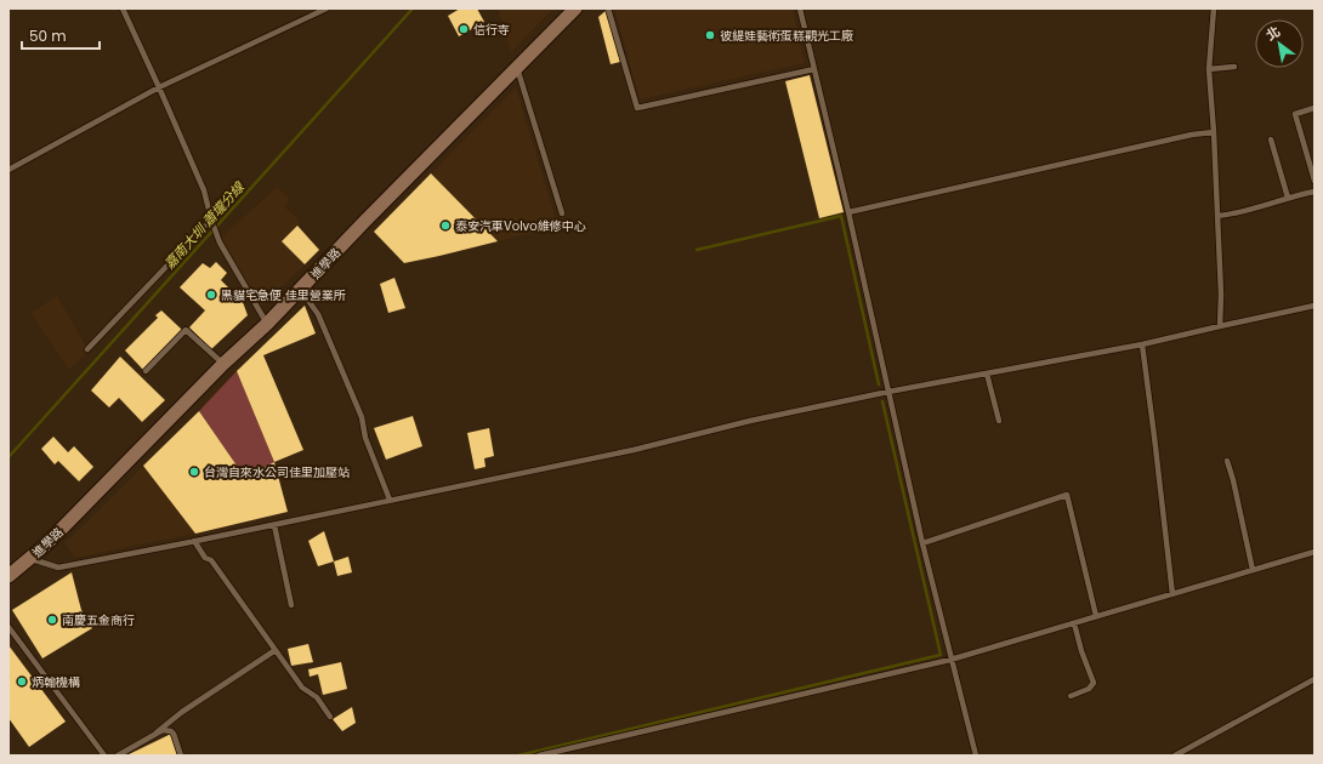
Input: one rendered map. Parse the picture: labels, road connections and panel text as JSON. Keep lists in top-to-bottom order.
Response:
{
  "streets": {
    "main road": ["進學路"]
  },
  "water": ["嘉南大圳 蕭壠分線"],
  "places": [
    "信行寺",
    "彼緹娃藝術蛋糕觀光工廠",
    "泰安汽車Volvo維修中心",
    "黑貓宅急便 佳里營業所",
    "台灣自來水公司佳里加壓站",
    "南慶五金商行",
    "炳翰機構"
  ],
  "scale_bar": "50 m",
  "north": "top left"
}
